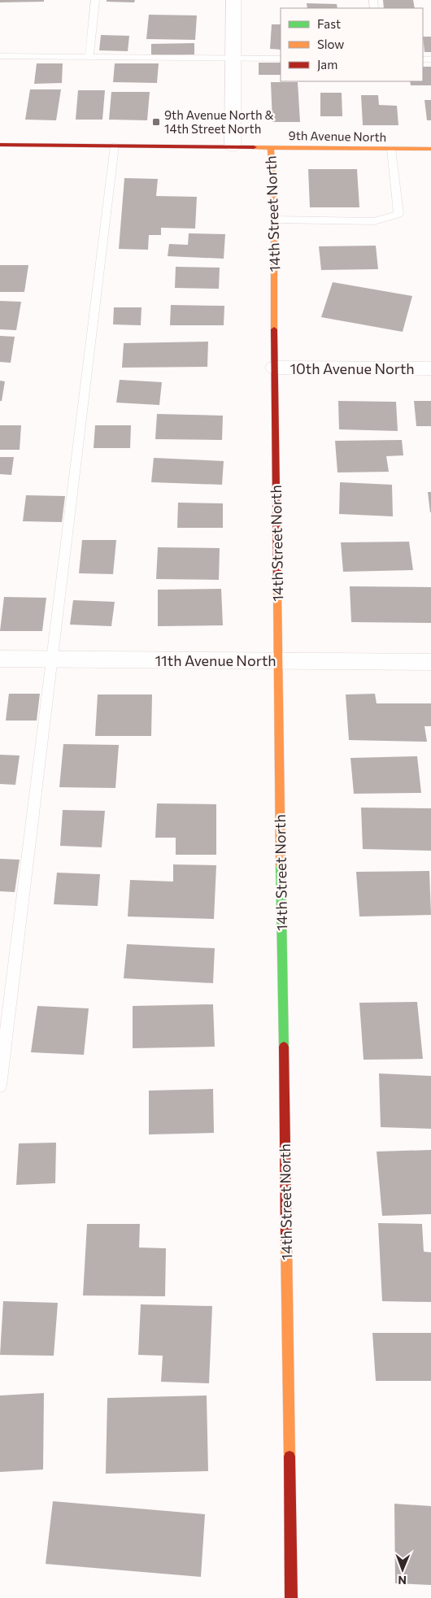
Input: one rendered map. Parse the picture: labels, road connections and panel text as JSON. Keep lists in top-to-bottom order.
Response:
{
  "streets": {
    "street": [
      "9th Avenue North",
      "14th Street North",
      "10th Avenue North",
      "11th Avenue North"
    ]
  },
  "crossings": [
    ["9th Avenue North", "14th Street North"],
    ["14th Street North", "10th Avenue North"],
    ["14th Street North", "11th Avenue North"]
  ],
  "places": {
    "transit": ["9th Avenue North & 14th Street North"]
  },
  "legend": ["Fast", "Slow", "Jam"],
  "north": "bottom"
}
